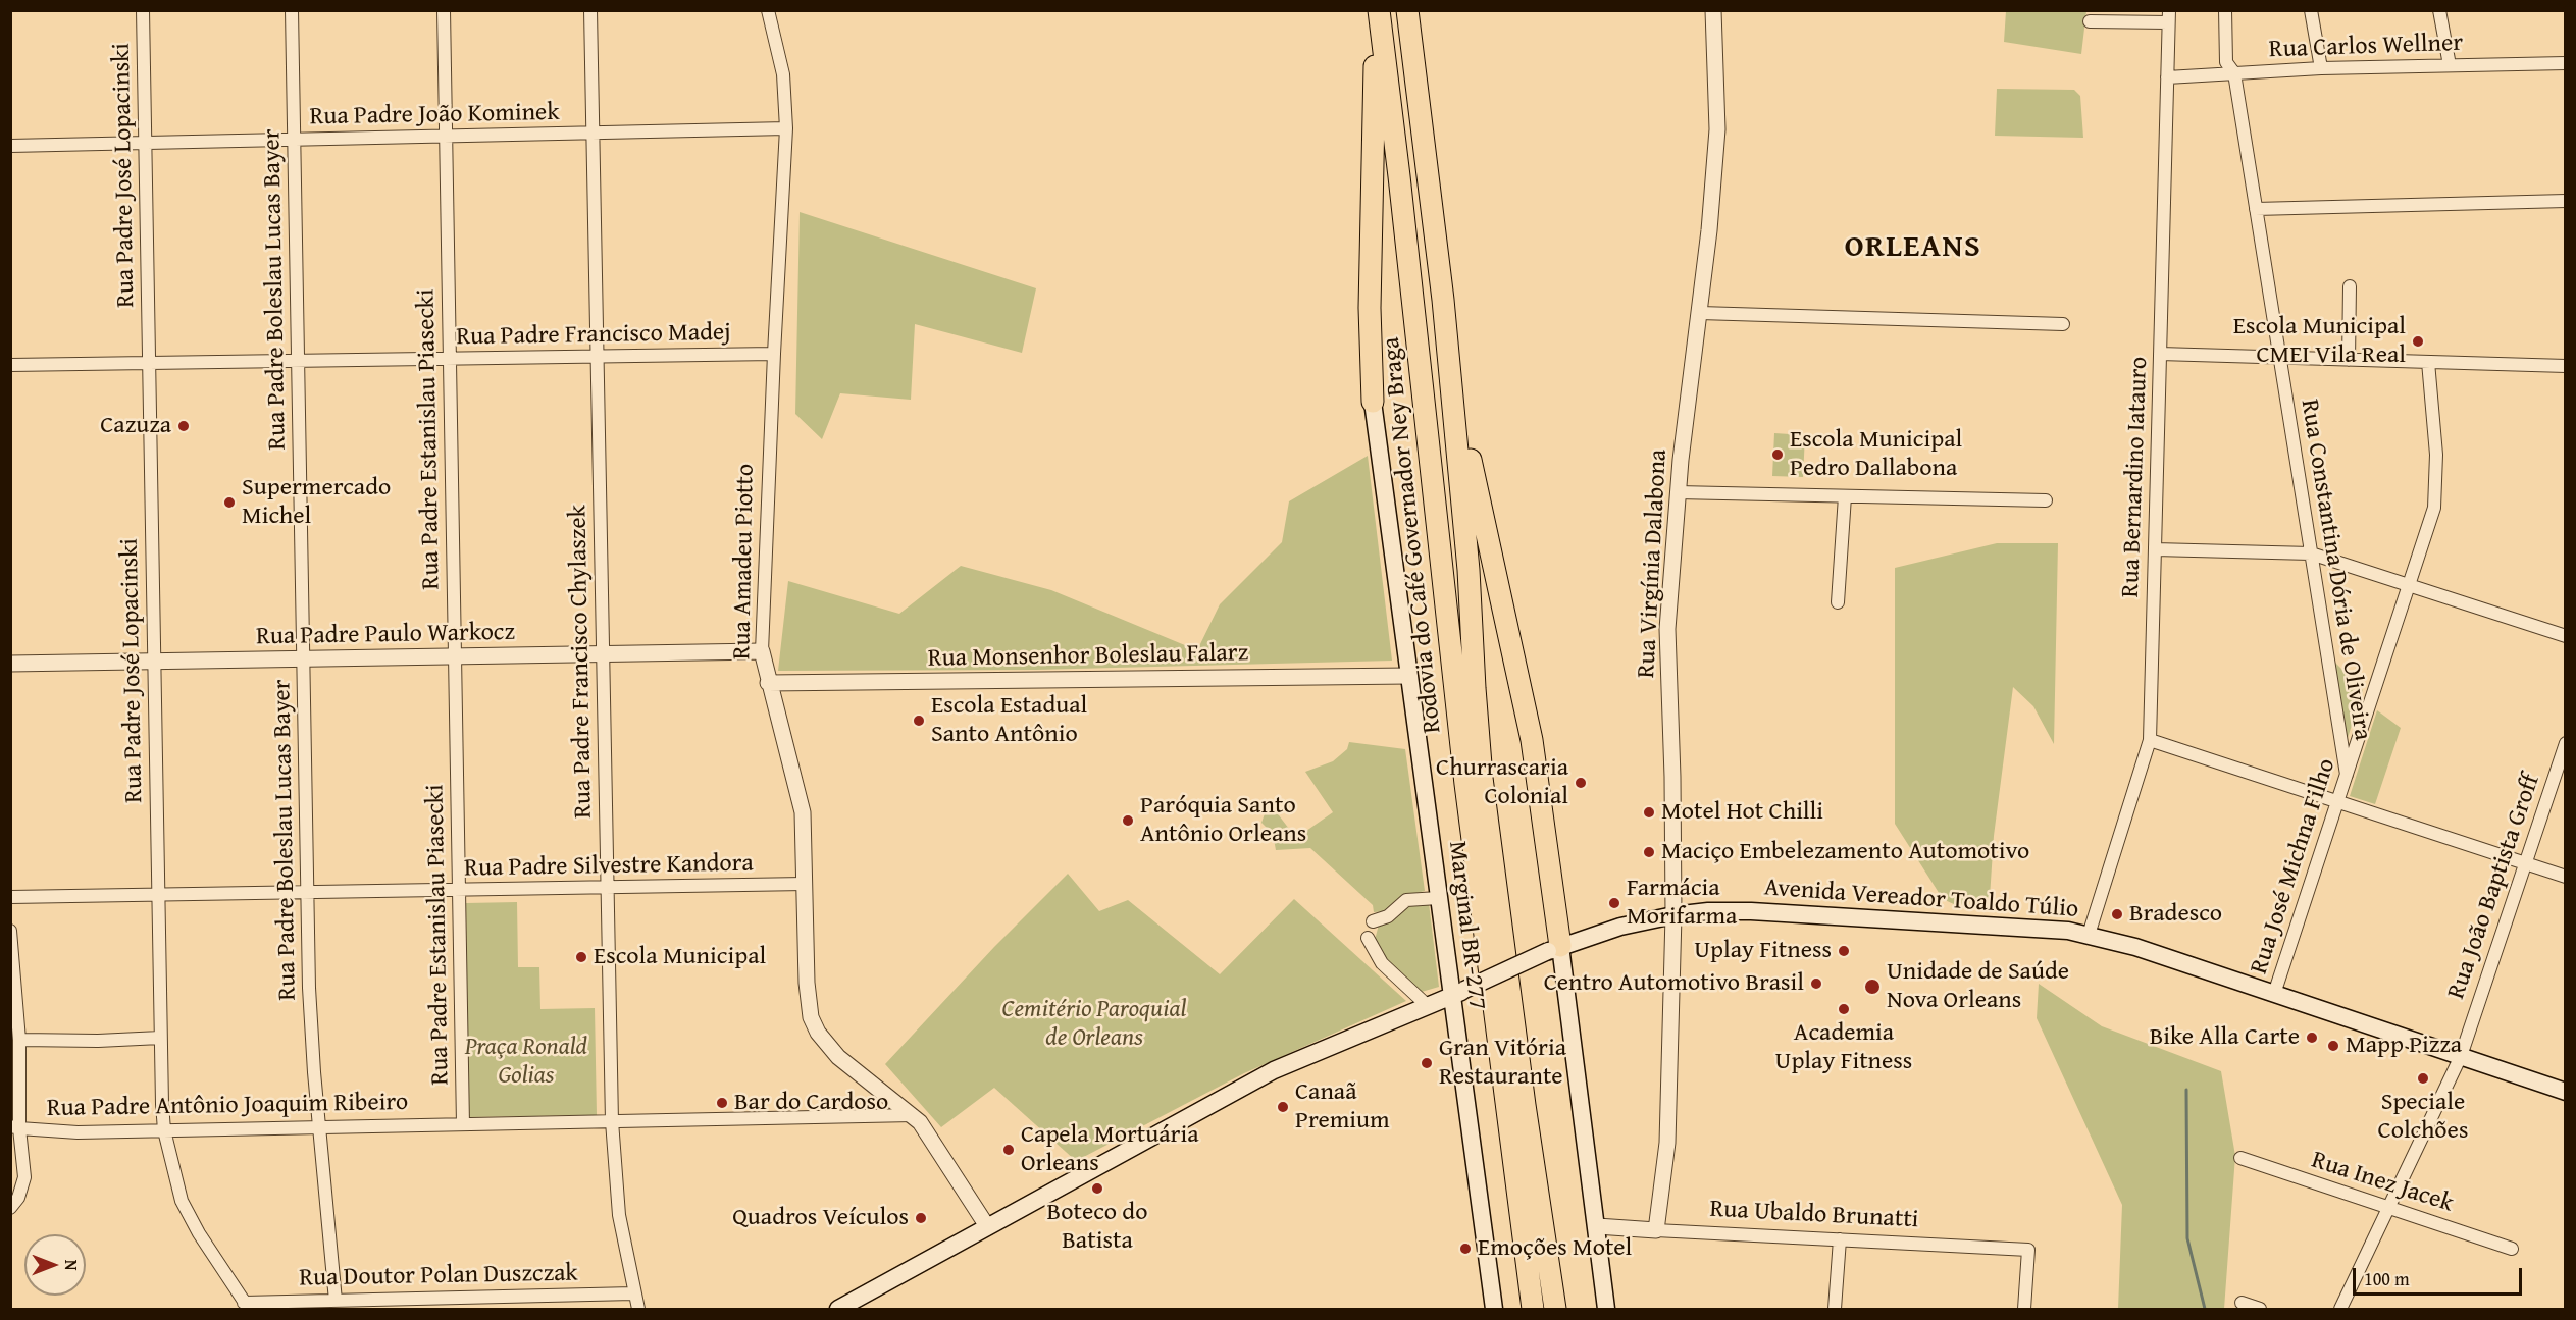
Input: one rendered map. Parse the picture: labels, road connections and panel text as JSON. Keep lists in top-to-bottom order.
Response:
{
  "streets": {
    "highway": ["Rodovia do Café Governador Ney Braga"],
    "main road": ["Avenida Vereador Toaldo Túlio", "Marginal BR-277"],
    "street": [
      "Rua Carlos Wellner",
      "Rua Padre João Kominek",
      "Rua Padre José Lopacinski",
      "Rua Padre Boleslau Lucas Bayer",
      "Rua Padre Francisco Madej",
      "Rua Padre Estanislau Piasecki",
      "Rua Bernardino Iatauro",
      "Rua Amadeu Piotto",
      "Rua Virgínia Dalabona",
      "Rua Constantina Dória de Oliveira",
      "Rua Padre Paulo Warkocz",
      "Rua Monsenhor Boleslau Falarz",
      "Rua Padre Francisco Chylaszek",
      "Rua Padre Silvestre Kandora",
      "Rua José Michna Filho",
      "Rua João Baptista Groff",
      "Rua Padre Antônio Joaquim Ribeiro",
      "Rua Inez Jacek",
      "Rua Ubaldo Brunatti",
      "Rua Doutor Polan Duszczak"
    ]
  },
  "crossings": [
    ["Rua Carlos Wellner", "Rua Bernardino Iatauro"],
    ["Rua Carlos Wellner", "Rua Constantina Dória de Oliveira"],
    ["Rua Padre João Kominek", "Rua Padre José Lopacinski"],
    ["Rua Padre João Kominek", "Rua Padre Boleslau Lucas Bayer"],
    ["Rua Padre João Kominek", "Rua Padre Estanislau Piasecki"],
    ["Rua Padre João Kominek", "Rua Amadeu Piotto"],
    ["Rua Padre João Kominek", "Rua Padre Francisco Chylaszek"],
    ["Rua Padre José Lopacinski", "Rua Padre Francisco Madej"],
    ["Rua Padre José Lopacinski", "Rua Padre Paulo Warkocz"],
    ["Rua Padre José Lopacinski", "Rua Padre Silvestre Kandora"],
    ["Rua Padre José Lopacinski", "Rua Padre Antônio Joaquim Ribeiro"],
    ["Rua Padre José Lopacinski", "Rua Doutor Polan Duszczak"],
    ["Rua Padre Boleslau Lucas Bayer", "Rua Padre Francisco Madej"],
    ["Rua Padre Boleslau Lucas Bayer", "Rua Padre Paulo Warkocz"],
    ["Rua Padre Boleslau Lucas Bayer", "Rua Padre Silvestre Kandora"],
    ["Rua Padre Boleslau Lucas Bayer", "Rua Padre Antônio Joaquim Ribeiro"],
    ["Rua Padre Boleslau Lucas Bayer", "Rua Doutor Polan Duszczak"],
    ["Rua Padre Francisco Madej", "Rua Padre Estanislau Piasecki"],
    ["Rua Padre Francisco Madej", "Rua Amadeu Piotto"],
    ["Rua Padre Francisco Madej", "Rua Padre Francisco Chylaszek"],
    ["Rua Padre Estanislau Piasecki", "Rua Padre Paulo Warkocz"],
    ["Rua Padre Estanislau Piasecki", "Rua Padre Silvestre Kandora"],
    ["Rua Padre Estanislau Piasecki", "Rua Padre Antônio Joaquim Ribeiro"],
    ["Rua Bernardino Iatauro", "Avenida Vereador Toaldo Túlio"],
    ["Rua Amadeu Piotto", "Rua Padre Paulo Warkocz"],
    ["Rua Amadeu Piotto", "Rua Monsenhor Boleslau Falarz"],
    ["Rua Amadeu Piotto", "Rua Padre Silvestre Kandora"],
    ["Rua Amadeu Piotto", "Avenida Vereador Toaldo Túlio"],
    ["Rua Amadeu Piotto", "Rua Padre Antônio Joaquim Ribeiro"],
    ["Rua Virgínia Dalabona", "Avenida Vereador Toaldo Túlio"],
    ["Rua Virgínia Dalabona", "Rua Ubaldo Brunatti"],
    ["Rua Constantina Dória de Oliveira", "Rua José Michna Filho"],
    ["Rua Padre Paulo Warkocz", "Rua Padre Francisco Chylaszek"],
    ["Rua Monsenhor Boleslau Falarz", "Marginal BR-277"],
    ["Rua Padre Francisco Chylaszek", "Rua Padre Silvestre Kandora"],
    ["Rua Padre Francisco Chylaszek", "Rua Padre Antônio Joaquim Ribeiro"],
    ["Rua Padre Francisco Chylaszek", "Rua Doutor Polan Duszczak"],
    ["Rua José Michna Filho", "Avenida Vereador Toaldo Túlio"],
    ["Rua João Baptista Groff", "Avenida Vereador Toaldo Túlio"],
    ["Rua João Baptista Groff", "Rua Inez Jacek"],
    ["Avenida Vereador Toaldo Túlio", "Marginal BR-277"]
  ],
  "districts": ["ORLEANS"],
  "parks": ["Cemitério Paroquial de Orleans", "Praça Ronald Golias"],
  "places": [
    "Escola Municipal CMEI Vila Real",
    "Cazuza",
    "Escola Municipal Pedro Dallabona",
    "Supermercado Michel",
    "Escola Estadual Santo Antônio",
    "Churrascaria Colonial",
    "Motel Hot Chilli",
    "Paróquia Santo Antônio Orleans",
    "Maciço Embelezamento Automotivo",
    "Farmácia Morifarma",
    "Bradesco",
    "Uplay Fitness",
    "Escola Municipal",
    "Centro Automotivo Brasil",
    "Unidade de Saúde Nova Orleans",
    "Academia Uplay Fitness",
    "Bike Alla Carte",
    "Mapp Pizza",
    "Gran Vitória Restaurante",
    "Speciale Colchões",
    "Bar do Cardoso",
    "Canaã Premium",
    "Capela Mortuária Orleans",
    "Boteco do Batista",
    "Quadros Veículos",
    "Emoções Motel"
  ],
  "scale_bar": "100 m",
  "north": "right"
}
